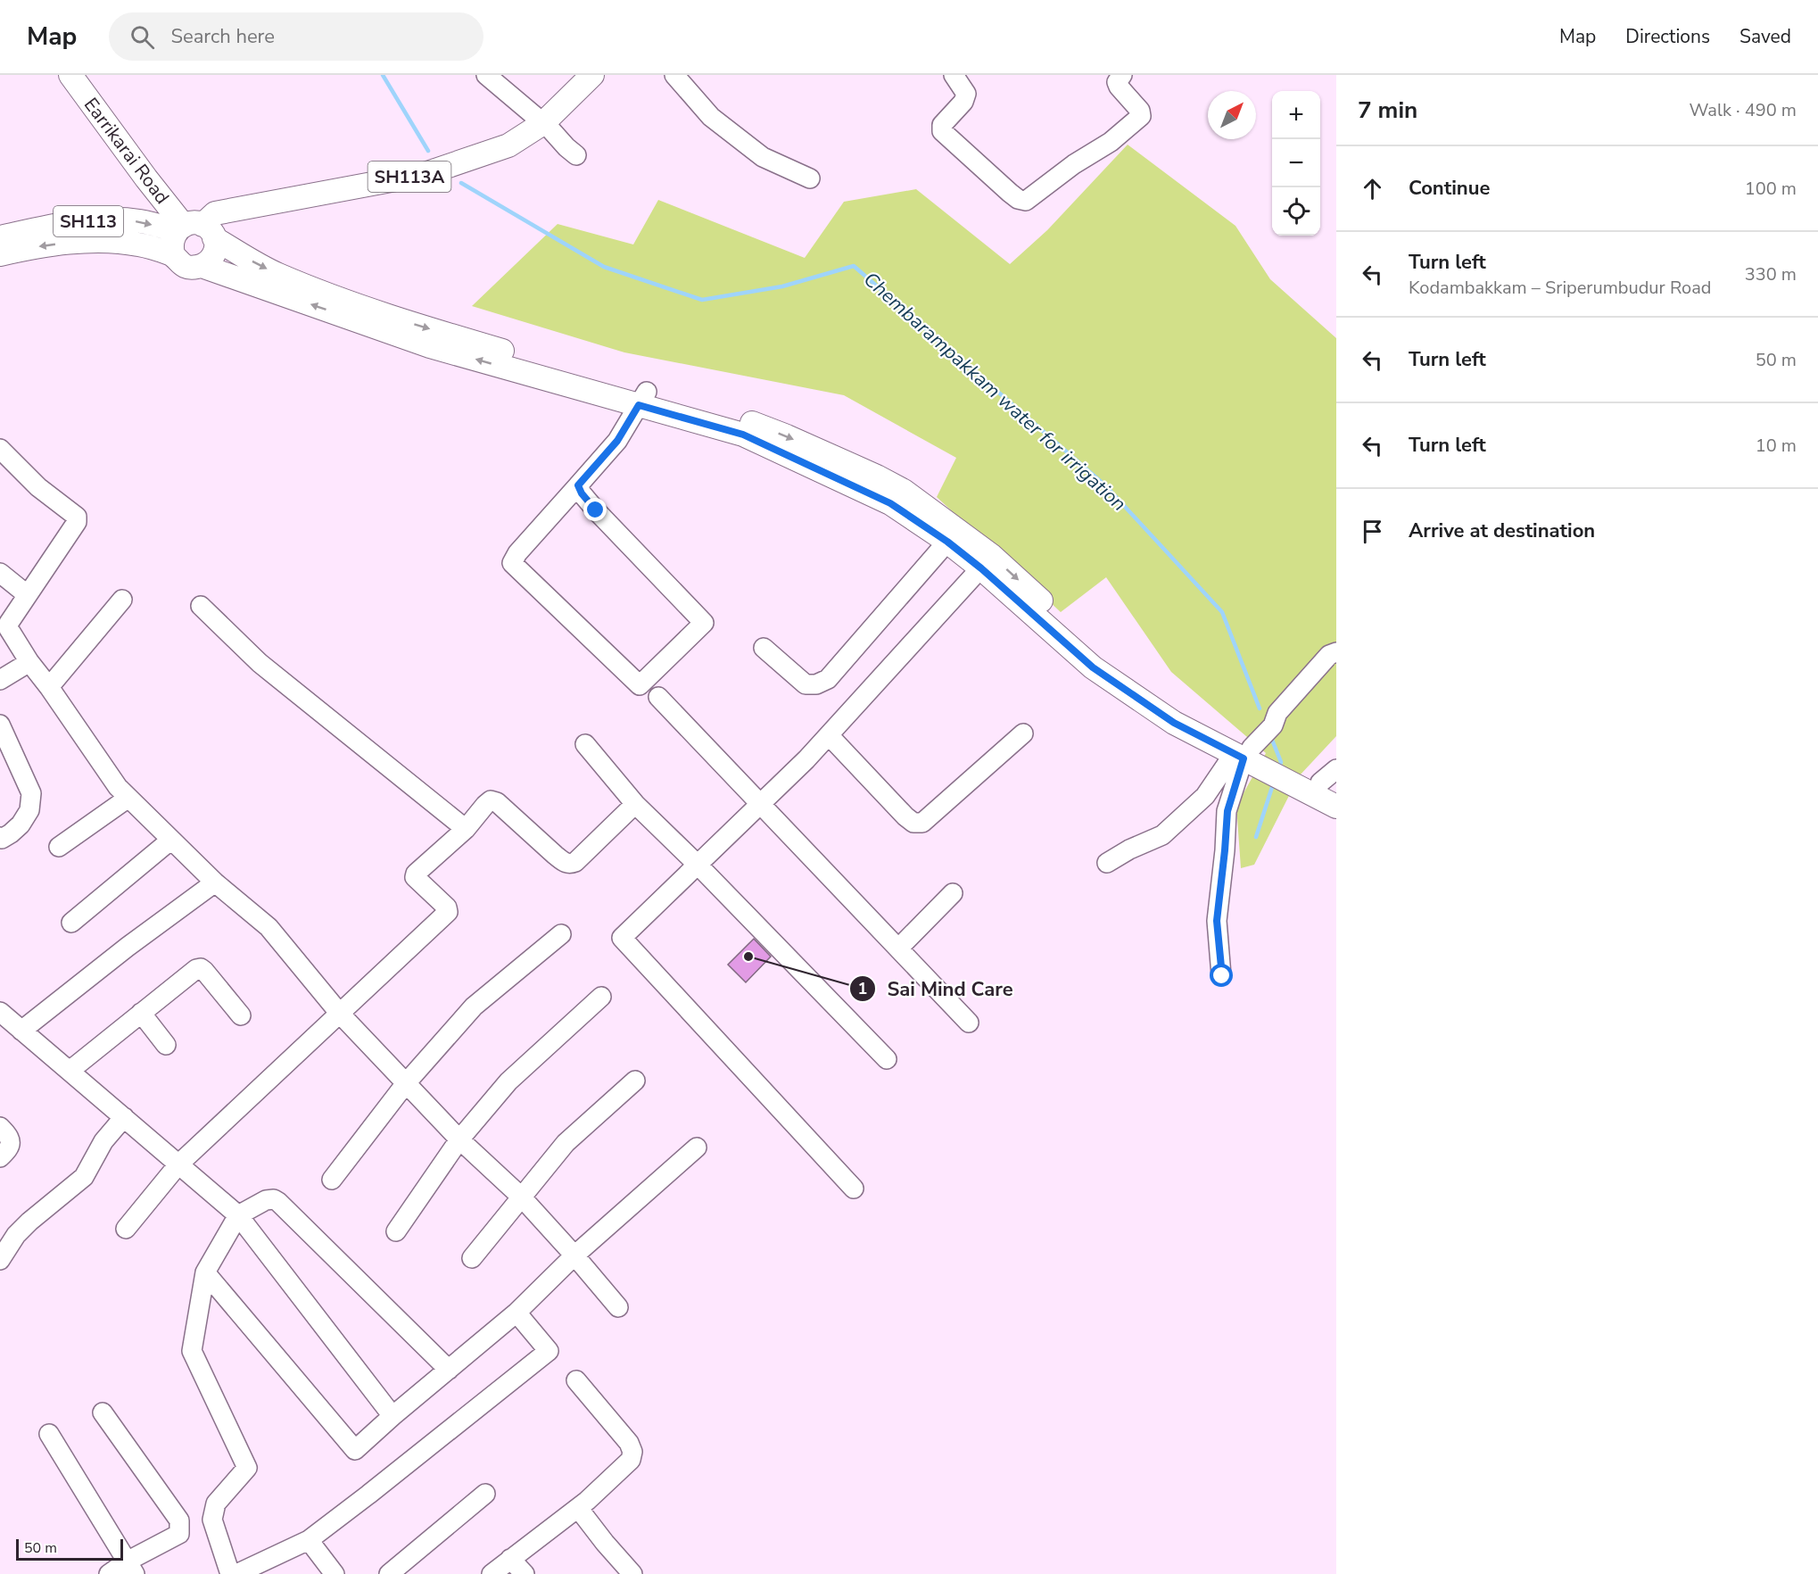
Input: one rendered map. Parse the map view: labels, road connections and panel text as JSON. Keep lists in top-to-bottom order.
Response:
{
  "streets": {
    "main road": ["Earrikarai Road", "SH113A", "SH113"]
  },
  "crossings": [
    ["Earrikarai Road", "SH113A"],
    ["Earrikarai Road", "SH113"],
    ["SH113A", "SH113"]
  ],
  "water": ["Chembarampakkam water for irrigation"],
  "places": ["Sai Mind Care"],
  "scale_bar": "50 m",
  "north": "top right",
  "page": {
    "header": "Map",
    "search": "Search here",
    "nav": ["Map", "Directions", "Saved"],
    "heading": ["7 min", "Walk · 490 m"],
    "map_buttons": ["+", "−"],
    "list": [
      ["Continue", "100 m"],
      ["Turn left", "Kodambakkam – Sriperumbudur Road", "330 m"],
      ["Turn left", "50 m"],
      ["Turn left", "10 m"],
      "Arrive at destination"
    ],
    "scale": "50 m"
  }
}
